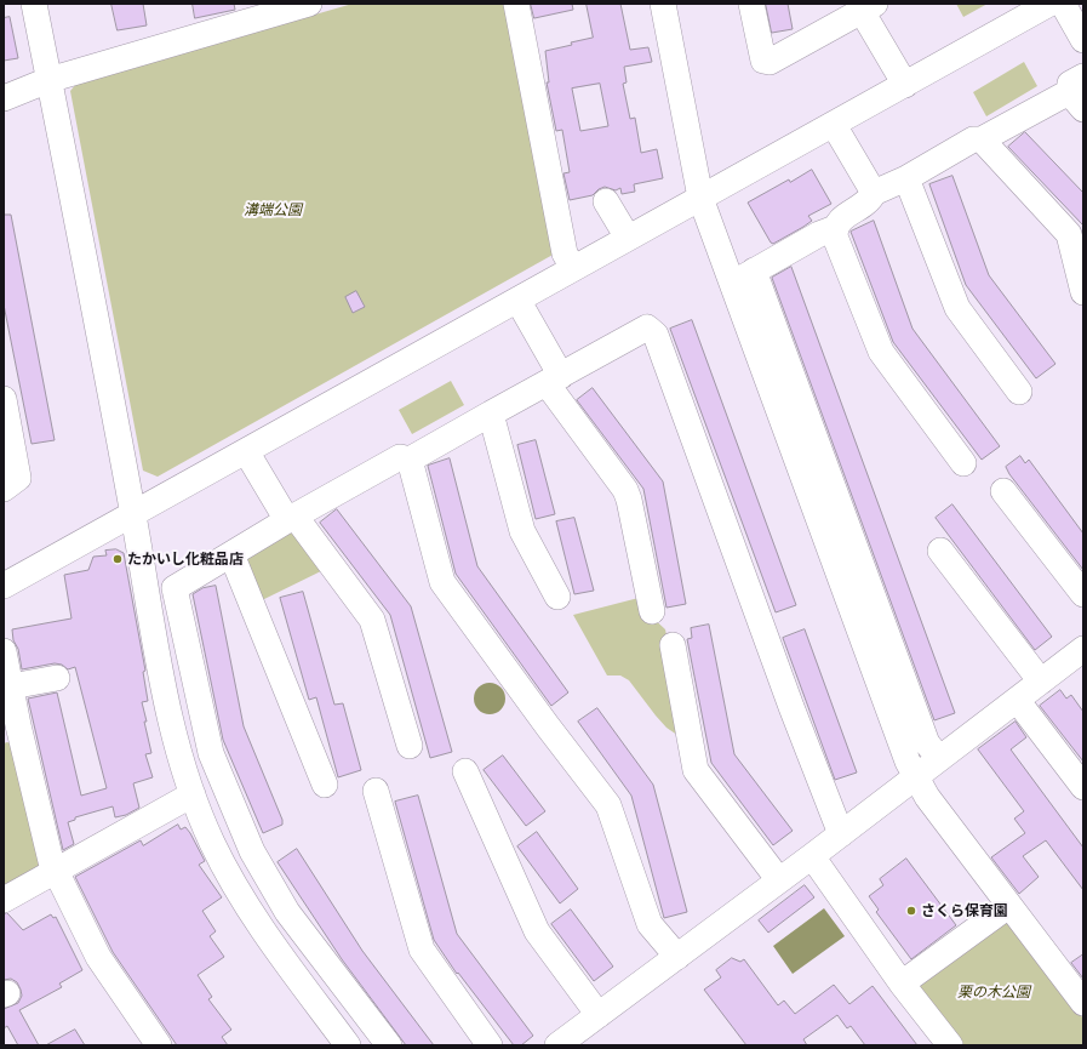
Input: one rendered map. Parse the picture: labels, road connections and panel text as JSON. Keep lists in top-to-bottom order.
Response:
{
  "parks": ["溝端公園", "栗の木公園"],
  "places": ["たかいし化粧品店", "さくら保育園"]
}
